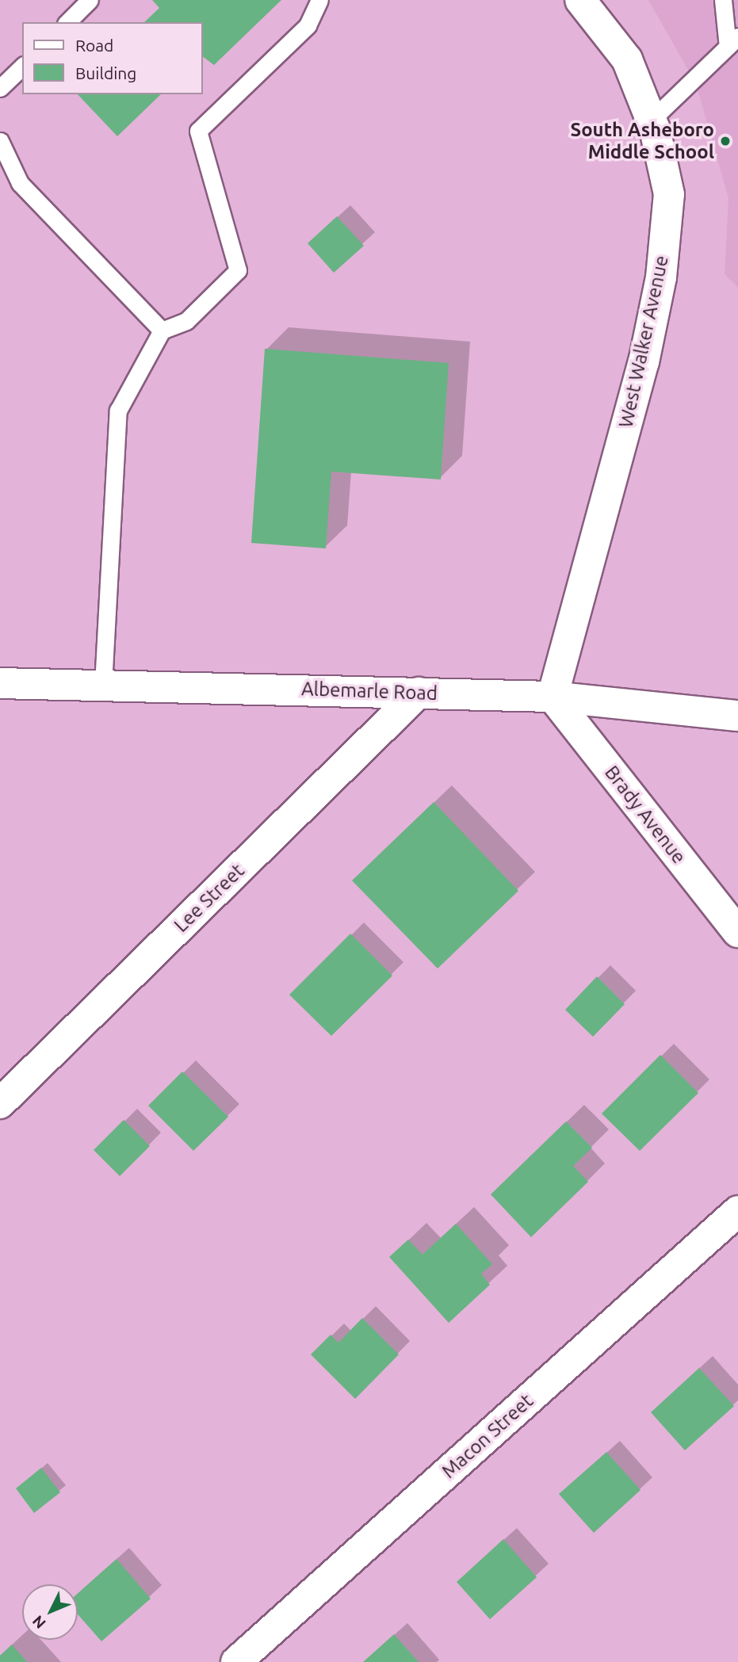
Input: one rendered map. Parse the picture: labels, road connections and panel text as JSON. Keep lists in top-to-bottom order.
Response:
{
  "streets": {
    "street": [
      "West Walker Avenue",
      "Albemarle Road",
      "Brady Avenue",
      "Lee Street",
      "Macon Street"
    ]
  },
  "crossings": [
    ["West Walker Avenue", "Albemarle Road"],
    ["West Walker Avenue", "Brady Avenue"],
    ["Albemarle Road", "Brady Avenue"],
    ["Albemarle Road", "Lee Street"]
  ],
  "places": ["South Asheboro Middle School"],
  "legend": ["Road", "Building"],
  "north": "bottom left"
}
